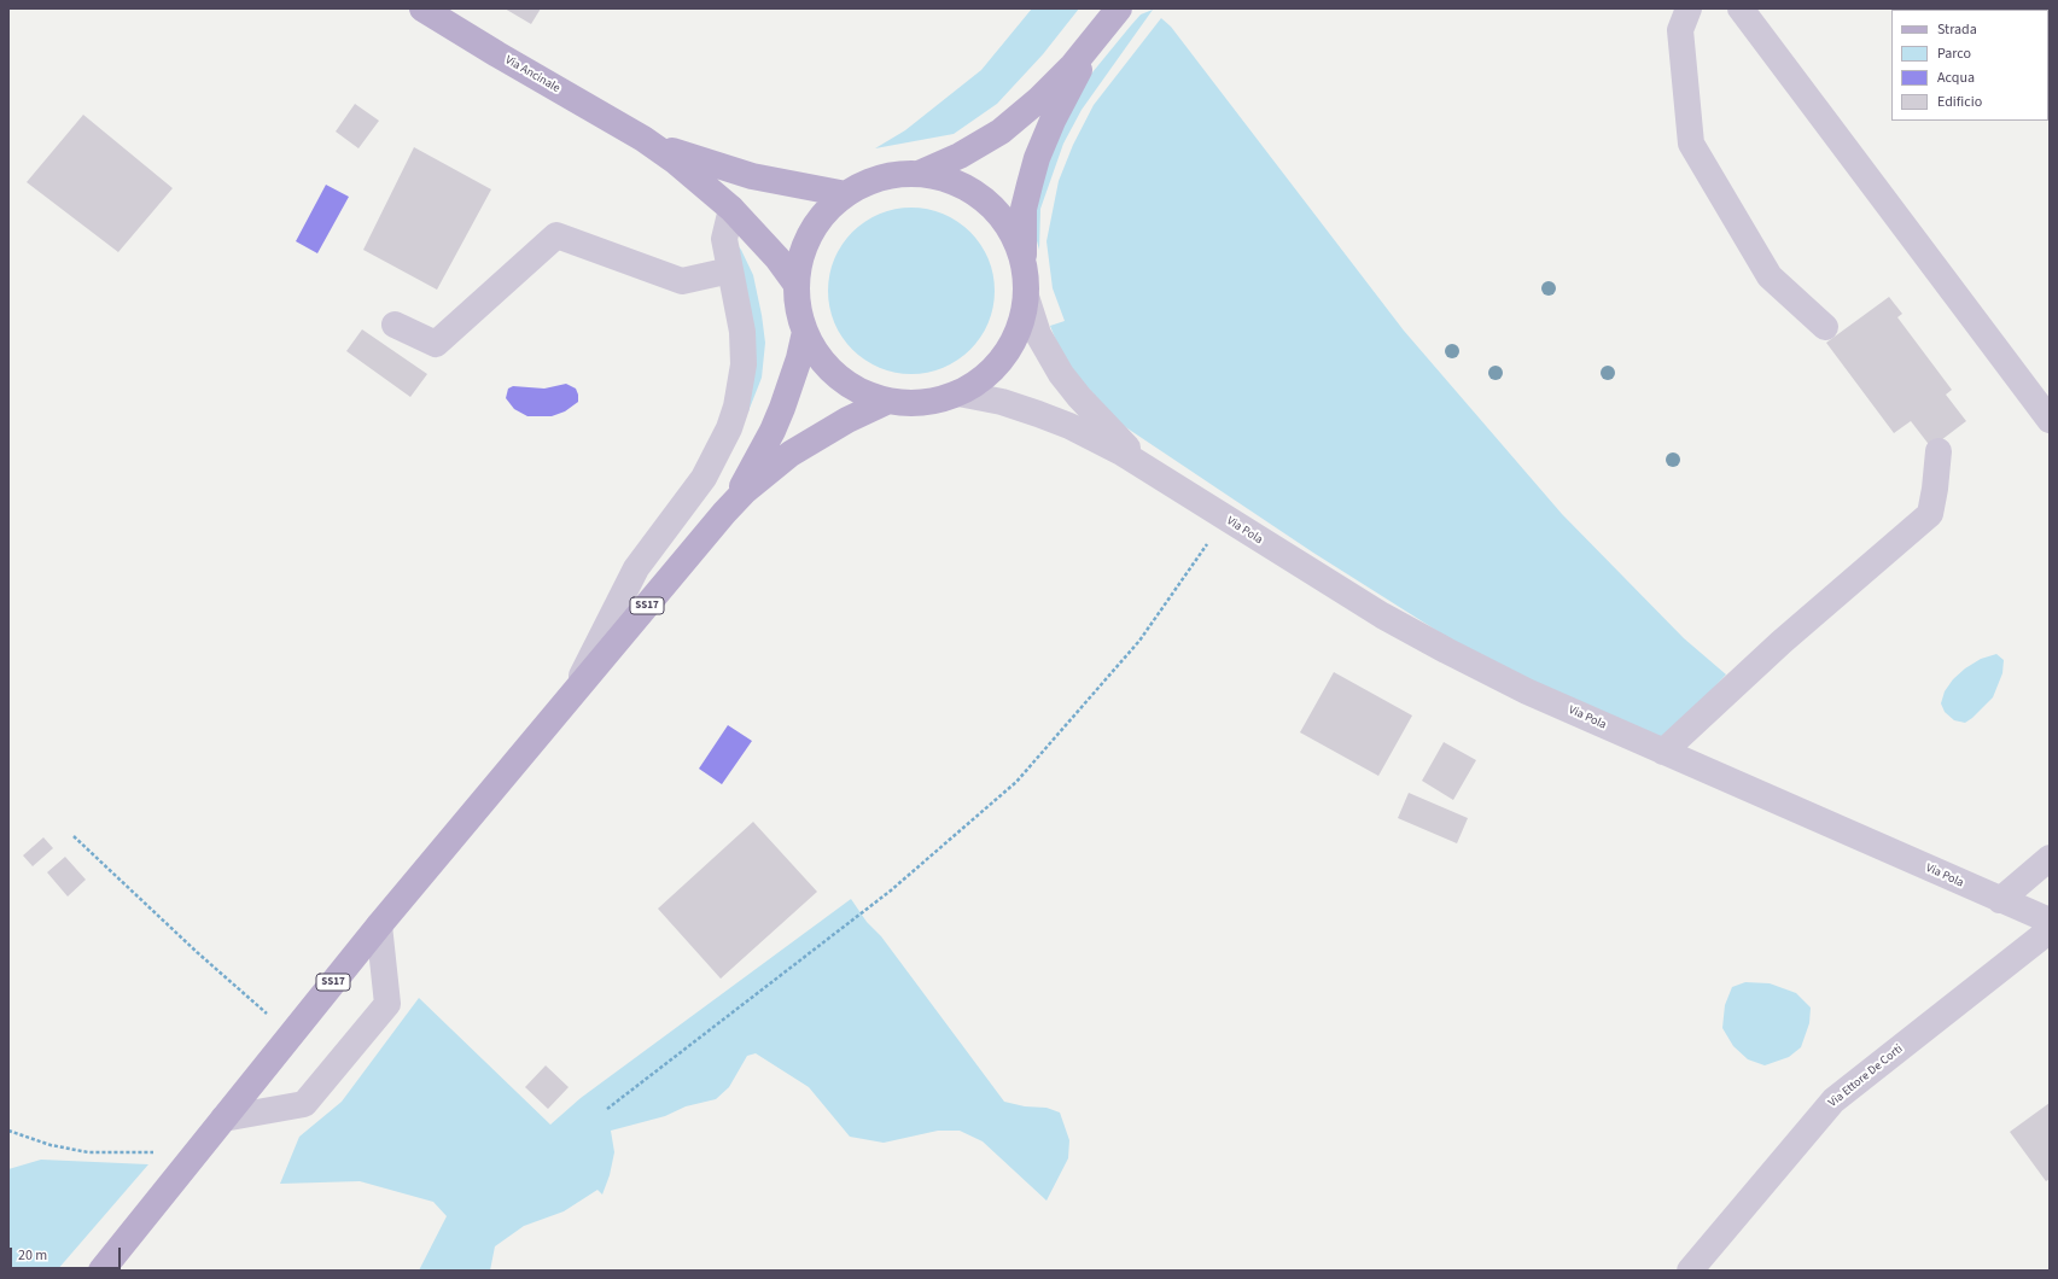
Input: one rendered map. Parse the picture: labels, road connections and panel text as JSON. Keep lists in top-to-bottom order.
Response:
{
  "streets": {
    "main road": ["Via Ancinale", "SS17"],
    "street": ["Via Pola", "Via Ettore De Corti"]
  },
  "legend": [
    "Strada",
    "Parco",
    "Acqua",
    "Edificio"
  ],
  "scale_bar": "20 m"
}
